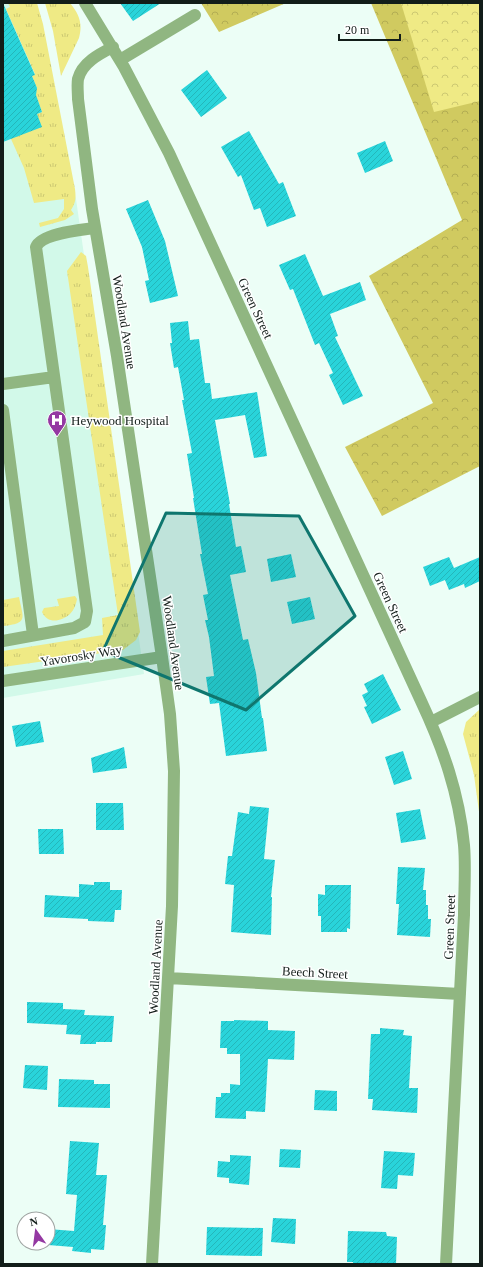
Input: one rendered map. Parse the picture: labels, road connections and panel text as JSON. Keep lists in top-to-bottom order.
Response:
{
  "streets": {
    "street": [
      "Green Street",
      "Woodland Avenue",
      "Yavorosky Way",
      "Beech Street"
    ]
  },
  "crossings": [
    ["Green Street", "Woodland Avenue"],
    ["Green Street", "Beech Street"],
    ["Woodland Avenue", "Yavorosky Way"],
    ["Woodland Avenue", "Beech Street"]
  ],
  "places": {
    "hospital": ["Heywood Hospital"]
  },
  "scale_bar": "20 m",
  "north": "top"
}
